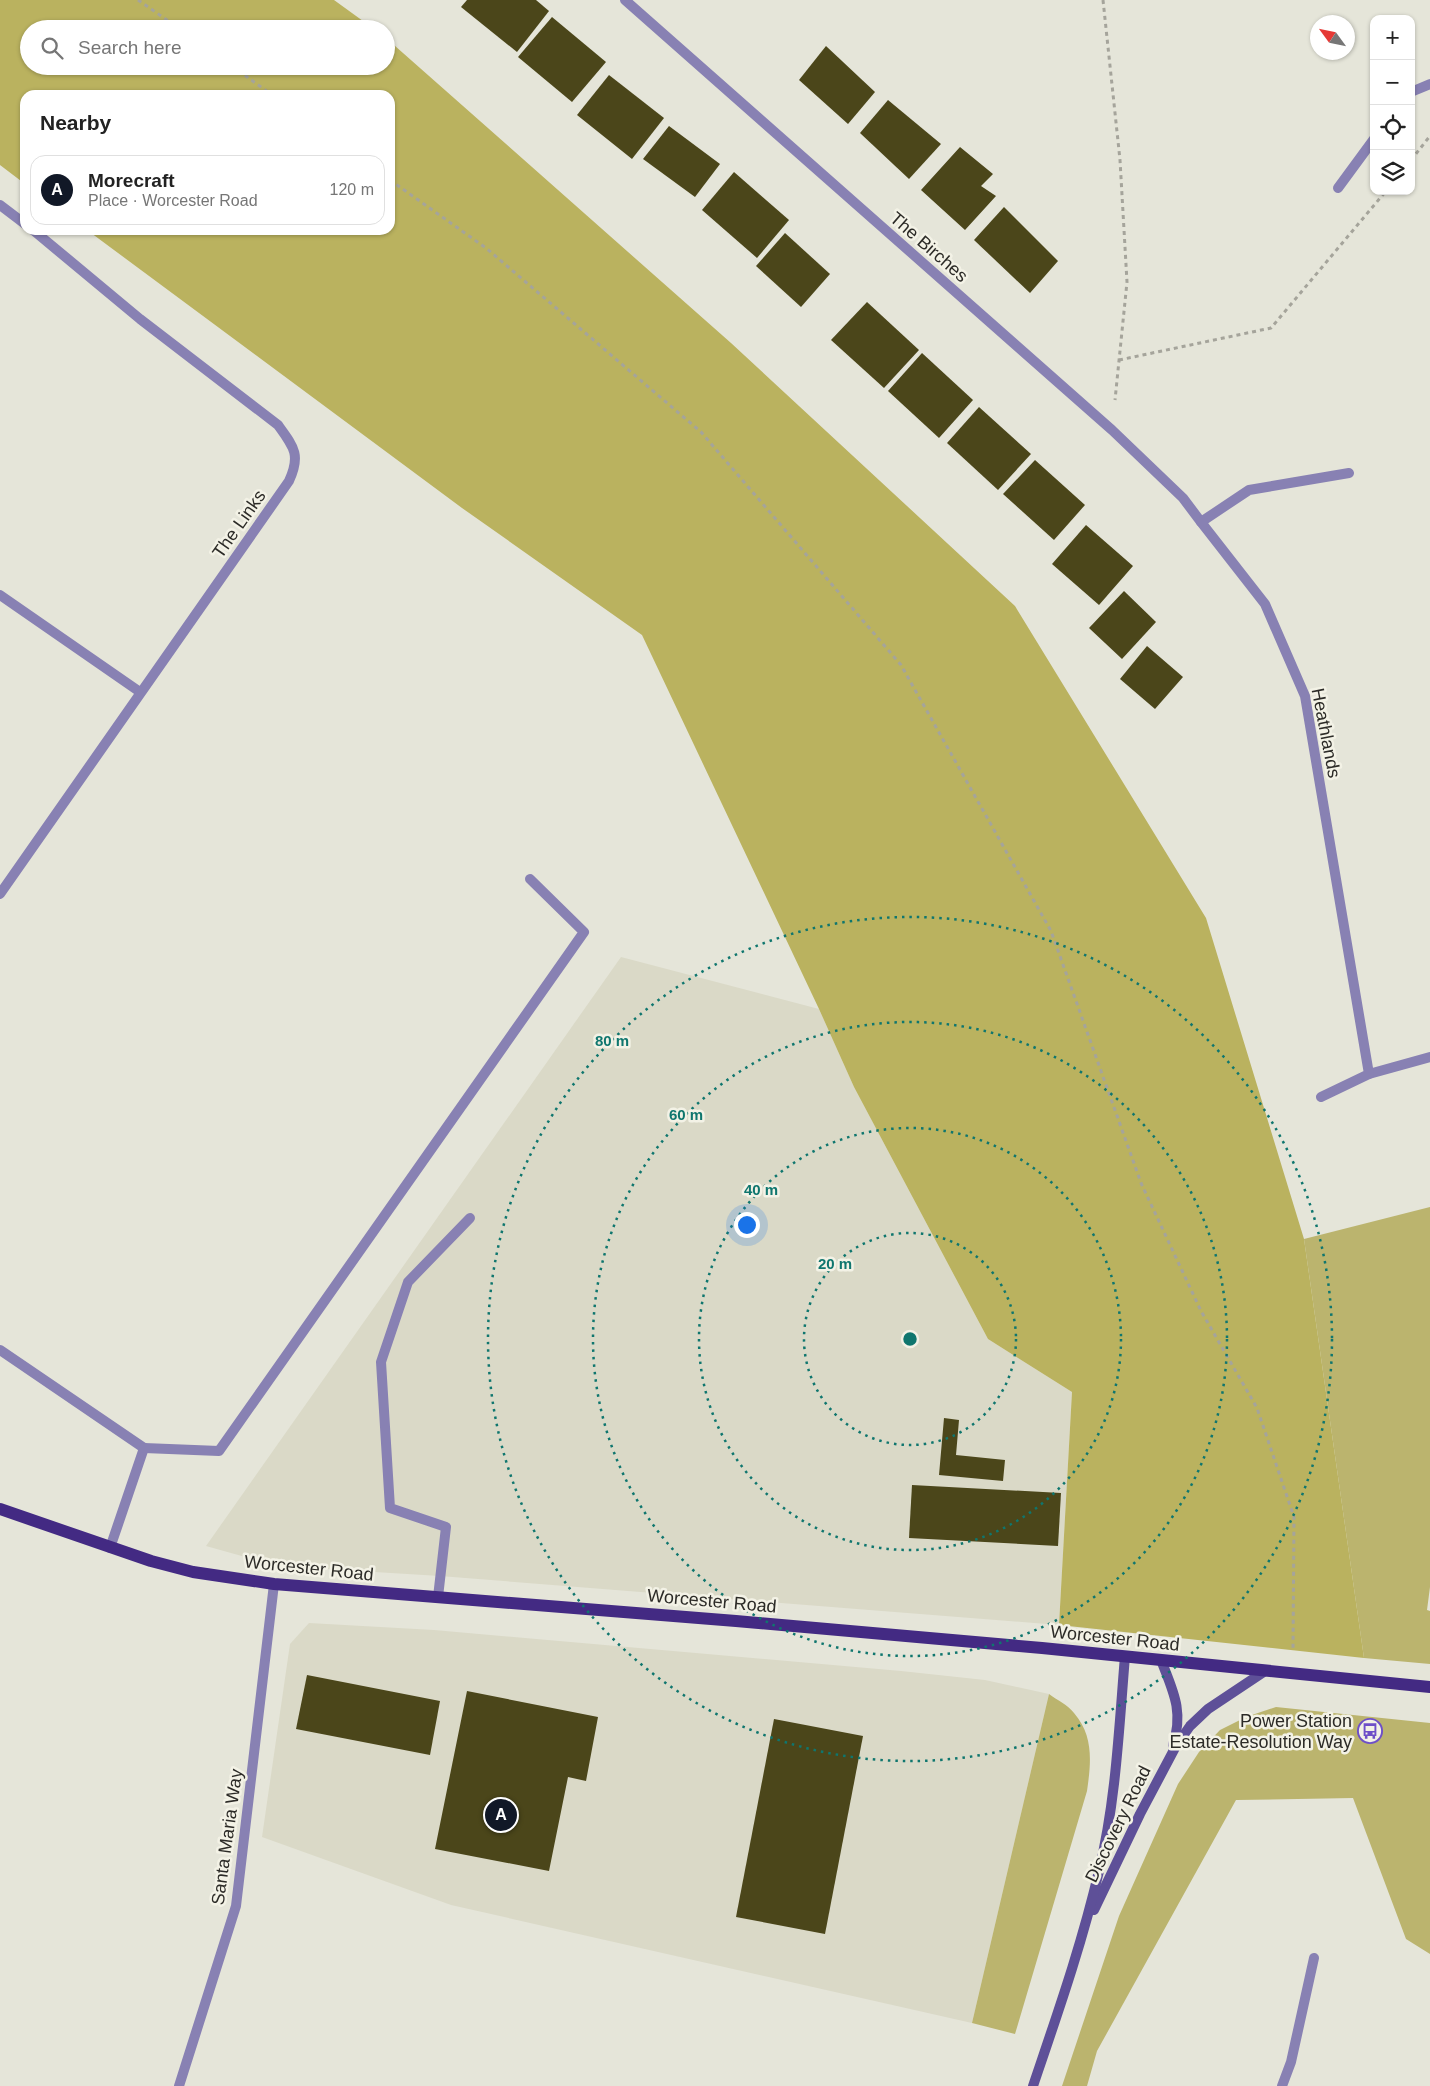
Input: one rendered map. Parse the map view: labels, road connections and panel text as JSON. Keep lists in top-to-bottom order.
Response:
{
  "streets": {
    "main road": ["Worcester Road"],
    "street": [
      "The Birches",
      "The Links",
      "Heathlands",
      "Discovery Road",
      "Santa Maria Way"
    ]
  },
  "crossings": [
    ["The Birches", "Heathlands"],
    ["Worcester Road", "Discovery Road"],
    ["Worcester Road", "Santa Maria Way"]
  ],
  "places": {
    "bus stop": ["Power Station Estate-Resolution Way"]
  },
  "north": "top left",
  "page": {
    "map_buttons": ["+", "−"],
    "search": "Search here",
    "heading": "Nearby",
    "list": [
      {
        "mark": "A",
        "name": "Morecraft",
        "note": "Place · Worcester Road",
        "value": "120 m"
      }
    ],
    "pins": "A"
  },
  "rings": [
    "80 m",
    "60 m",
    "40 m",
    "20 m"
  ]
}
